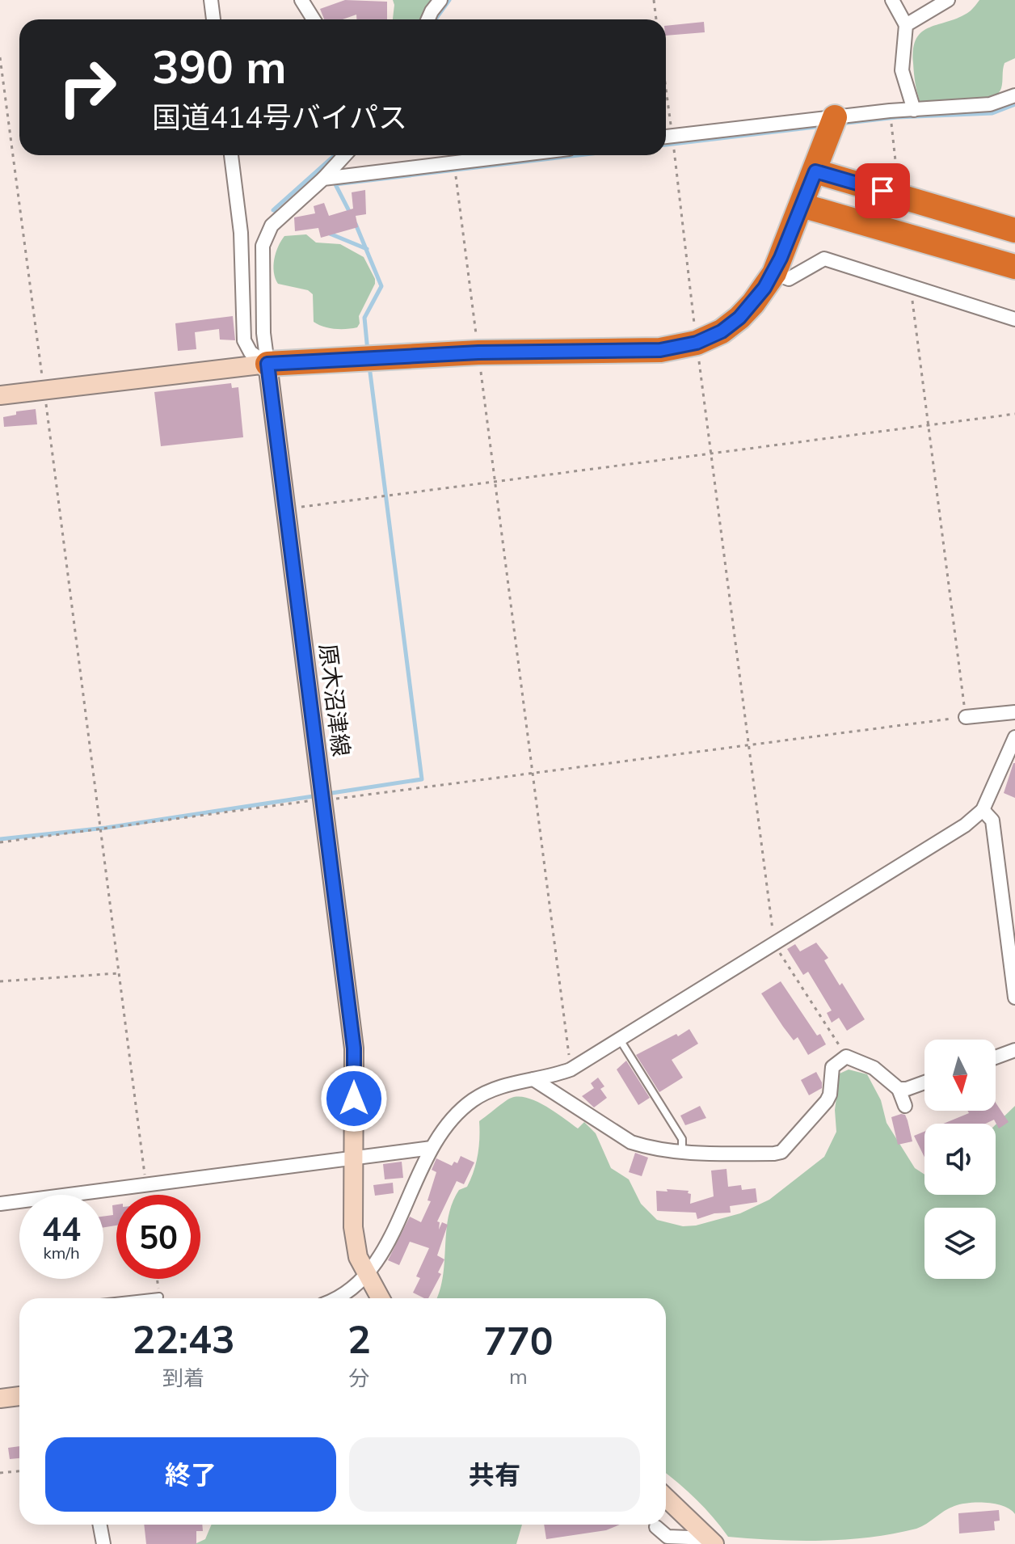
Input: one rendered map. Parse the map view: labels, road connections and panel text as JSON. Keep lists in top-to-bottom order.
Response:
{
  "streets": {
    "main road": ["原木沼津線"]
  },
  "north": "bottom",
  "page": {
    "turn": ["390 m", "国道414号バイパス"],
    "speed": "44 km/h",
    "limit": "50",
    "eta": [
      "22:43",
      "到着",
      "2",
      "分",
      "770",
      "m"
    ],
    "buttons": ["終了", "共有"]
  }
}
